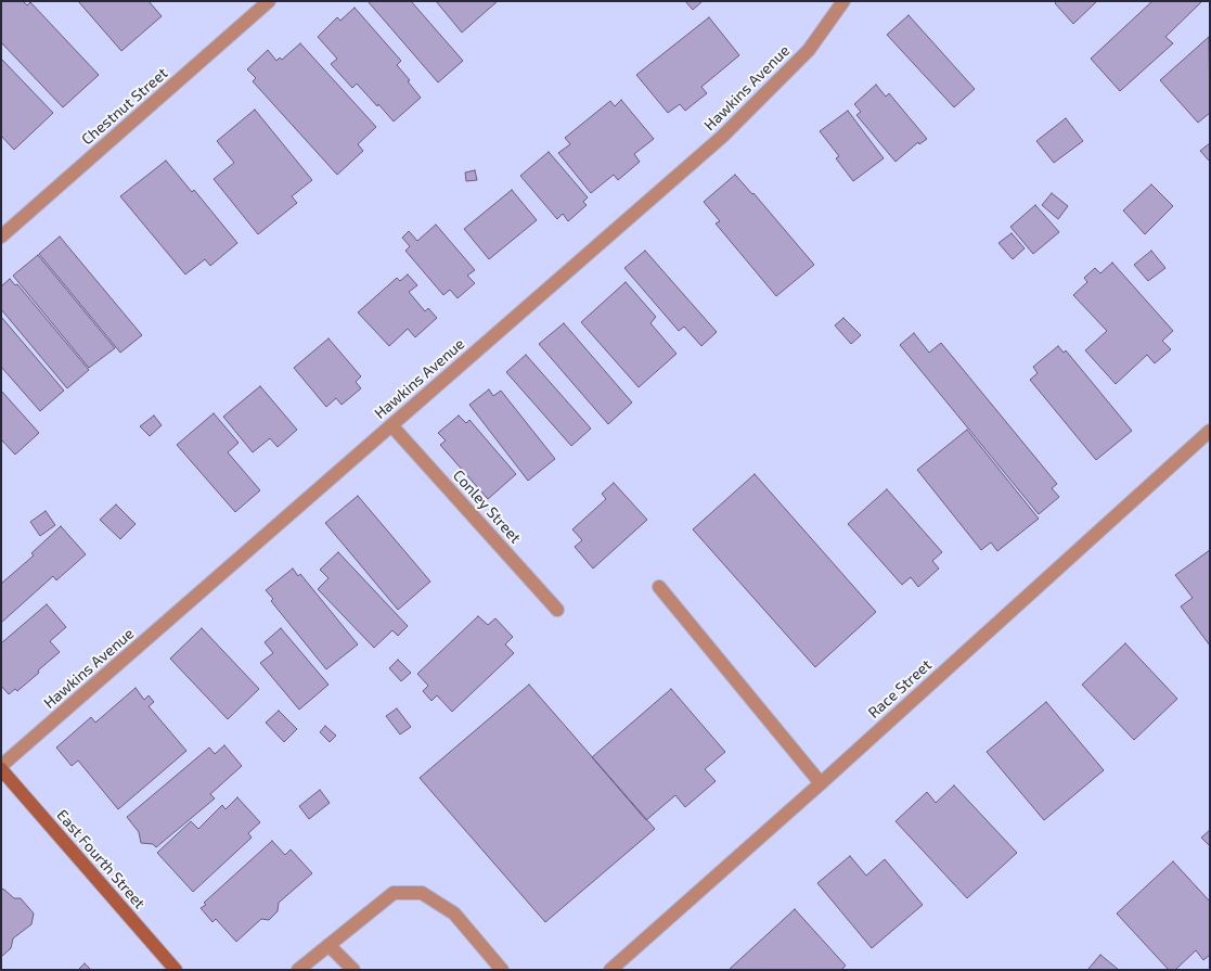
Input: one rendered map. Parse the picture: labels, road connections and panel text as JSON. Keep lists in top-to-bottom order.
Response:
{
  "streets": {
    "street": [
      "Hawkins Avenue",
      "Chestnut Street",
      "Conley Street",
      "Race Street",
      "East Fourth Street"
    ]
  },
  "crossings": [
    ["Hawkins Avenue", "Conley Street"],
    ["Hawkins Avenue", "East Fourth Street"]
  ]
}
